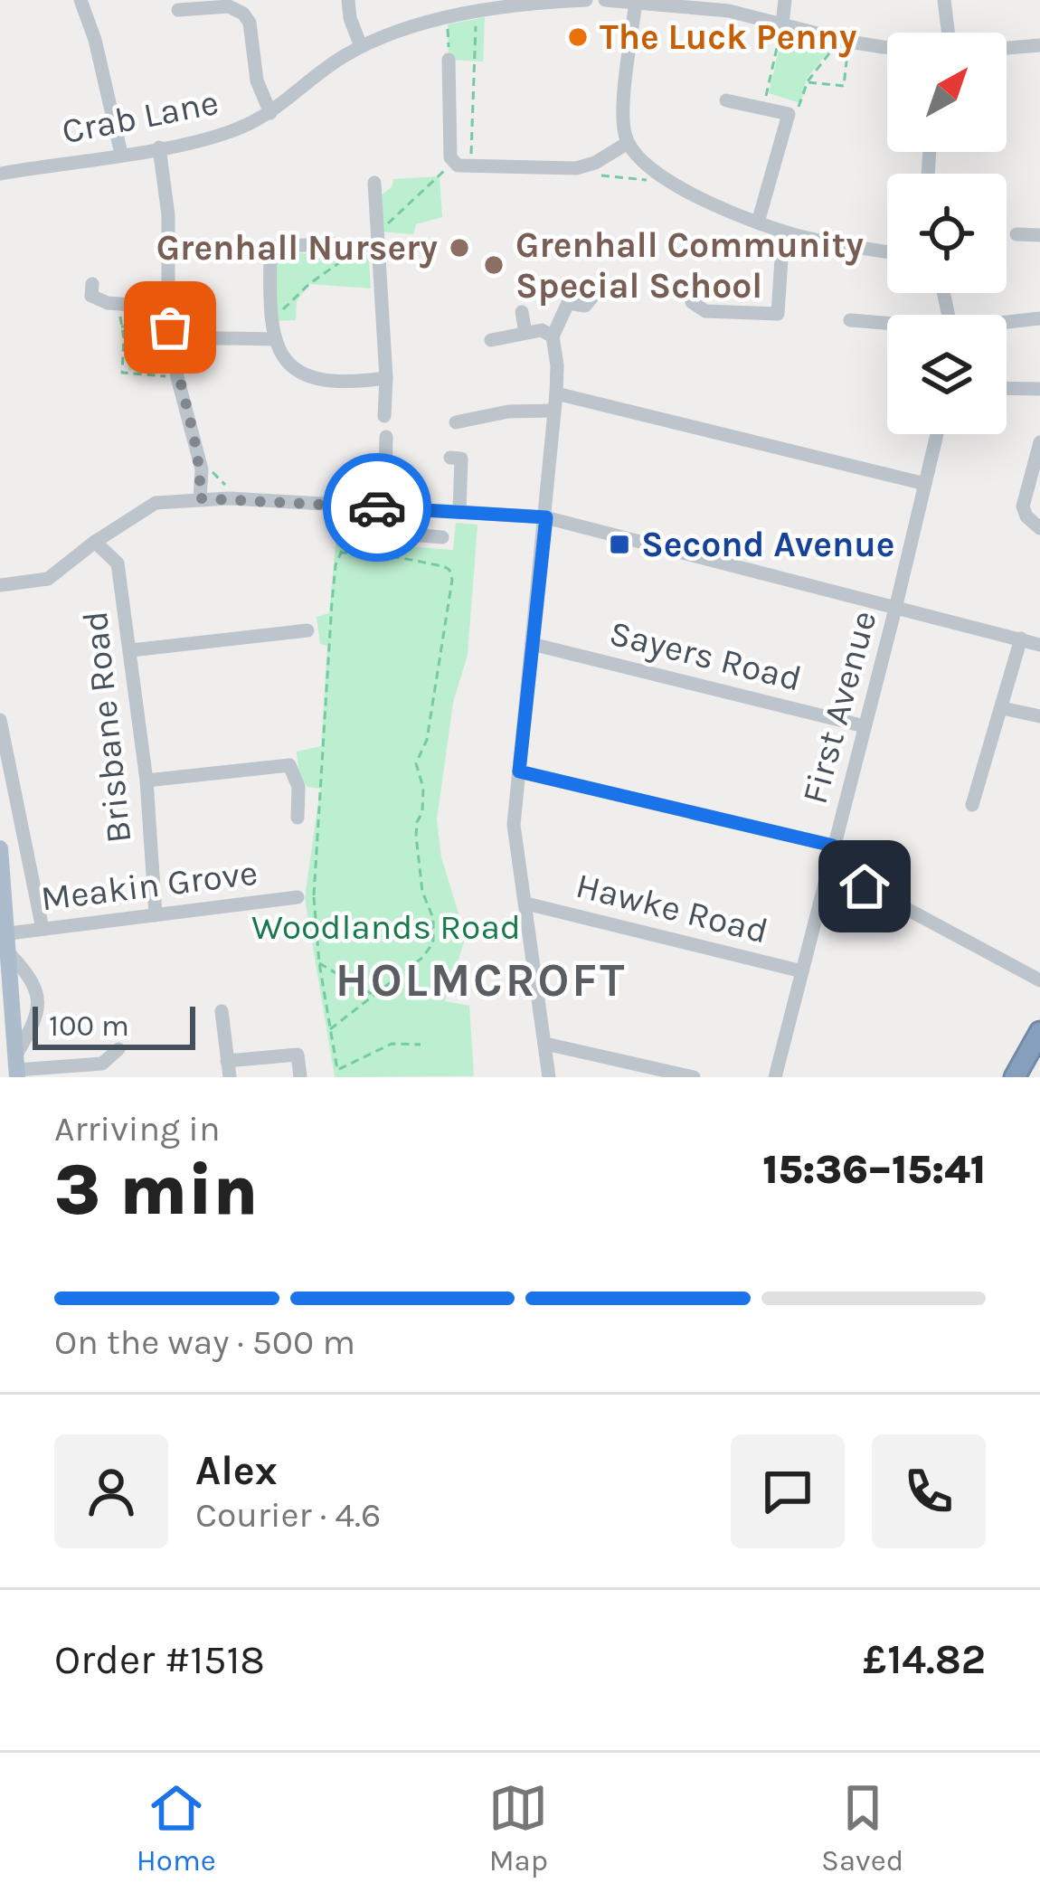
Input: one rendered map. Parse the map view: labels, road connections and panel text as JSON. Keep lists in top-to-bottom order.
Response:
{
  "streets": {
    "street": [
      "Crab Lane",
      "Sayers Road",
      "First Avenue",
      "Brisbane Road",
      "Meakin Grove",
      "Hawke Road"
    ]
  },
  "crossings": [
    ["Sayers Road", "First Avenue"],
    ["First Avenue", "Hawke Road"],
    ["Brisbane Road", "Meakin Grove"]
  ],
  "districts": ["HOLMCROFT"],
  "parks": ["Woodlands Road"],
  "places": {
    "other": ["The Luck Penny", "Grenhall Nursery", "Grenhall Community Special School"],
    "transit": ["Second Avenue"]
  },
  "scale_bar": "100 m",
  "north": "top right",
  "page": {
    "scale": "100 m",
    "heading": ["3 min", "Arriving in", "15:36–15:41"],
    "panel": [
      "Alex",
      "Courier · 4.6",
      "Order #1518",
      "£14.82"
    ],
    "bar": "On the way · 500 m",
    "tabs": ["Home", "Map", "Saved"]
  }
}
